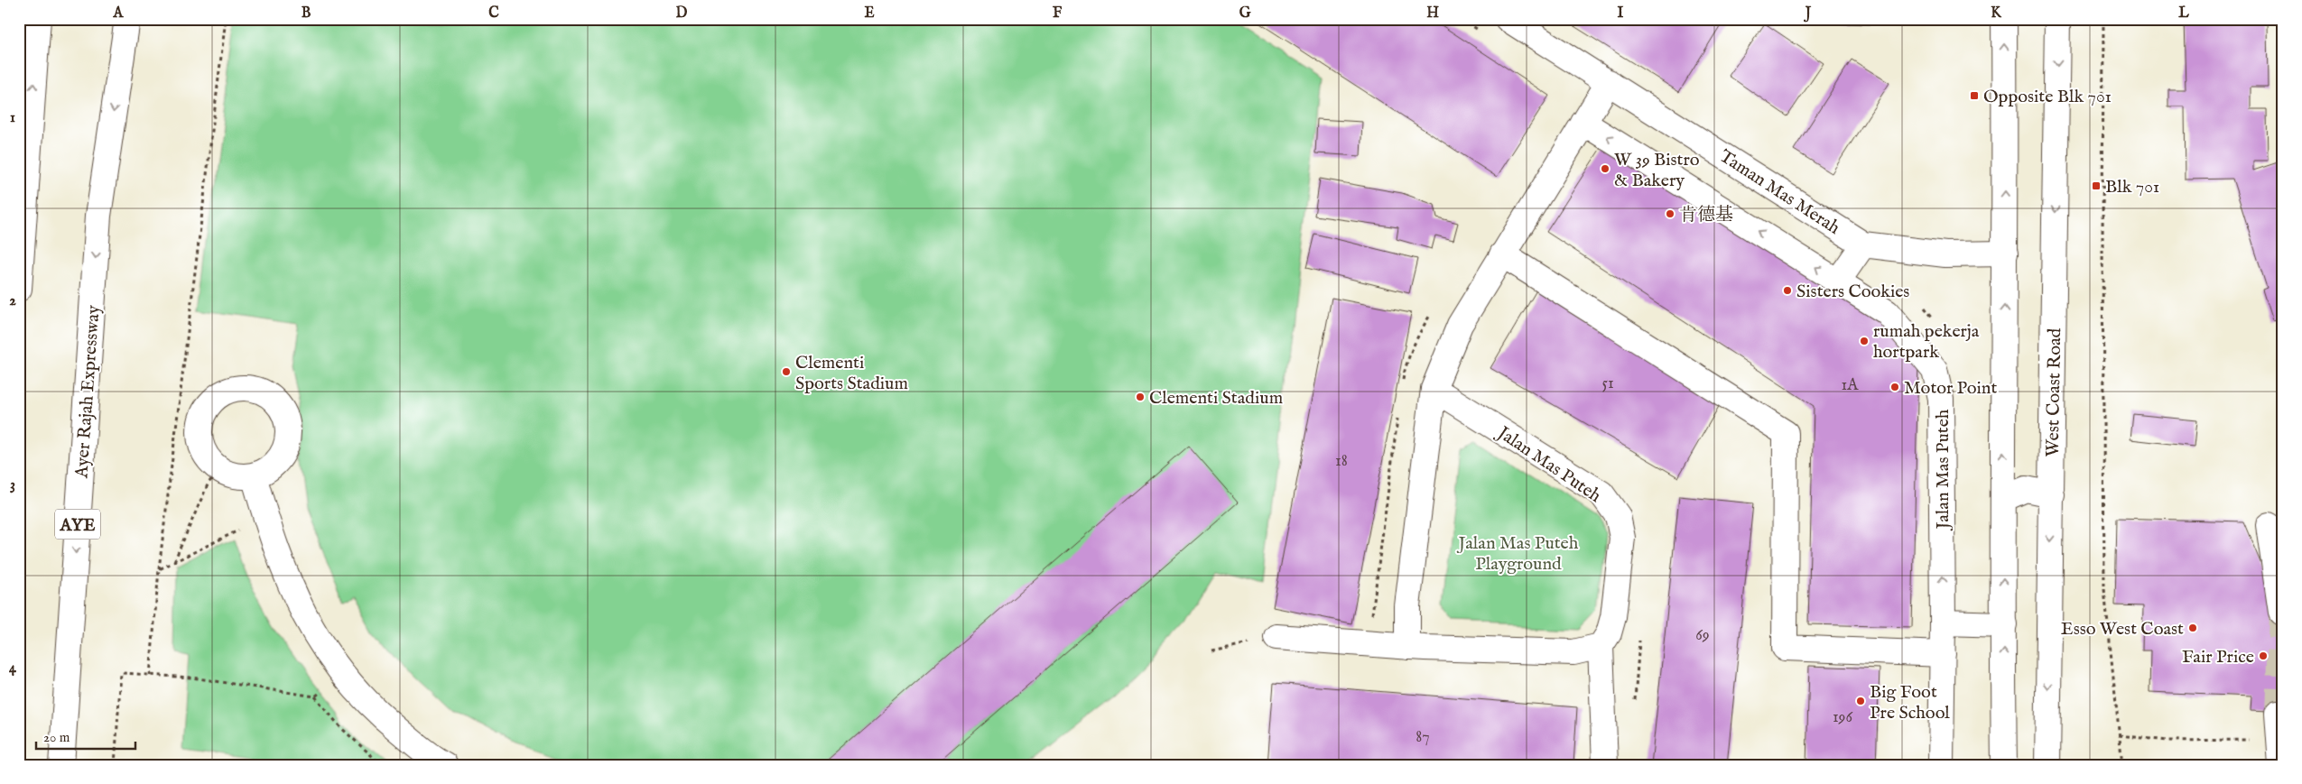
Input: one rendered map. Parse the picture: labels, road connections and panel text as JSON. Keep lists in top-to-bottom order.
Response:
{
  "streets": {
    "main road": [
      "Taman Mas Merah",
      "Ayer Rajah Expressway",
      "West Coast Road",
      "Jalan Mas Puteh",
      "AYE"
    ]
  },
  "one_way": ["Jalan Mas Puteh"],
  "parks": ["Jalan Mas Puteh Playground"],
  "places": {
    "transit": ["Opposite Blk 701", "Blk 701"],
    "other": [
      "W 39 Bistro & Bakery",
      "肯德基",
      "Sisters Cookies",
      "rumah pekerja hortpark",
      "Clementi Sports Stadium",
      "Motor Point",
      "Clementi Stadium",
      "Esso West Coast",
      "Fair Price",
      "Big Foot Pre School"
    ]
  },
  "house_numbers": [
    "51",
    "1A",
    "18",
    "69",
    "196",
    "87"
  ],
  "scale_bar": "20 m",
  "grid": {
    "columns": [
      "A",
      "B",
      "C",
      "D",
      "E",
      "F",
      "G",
      "H",
      "I",
      "J",
      "K",
      "L"
    ],
    "rows": [
      "1",
      "2",
      "3",
      "4"
    ]
  }
}
